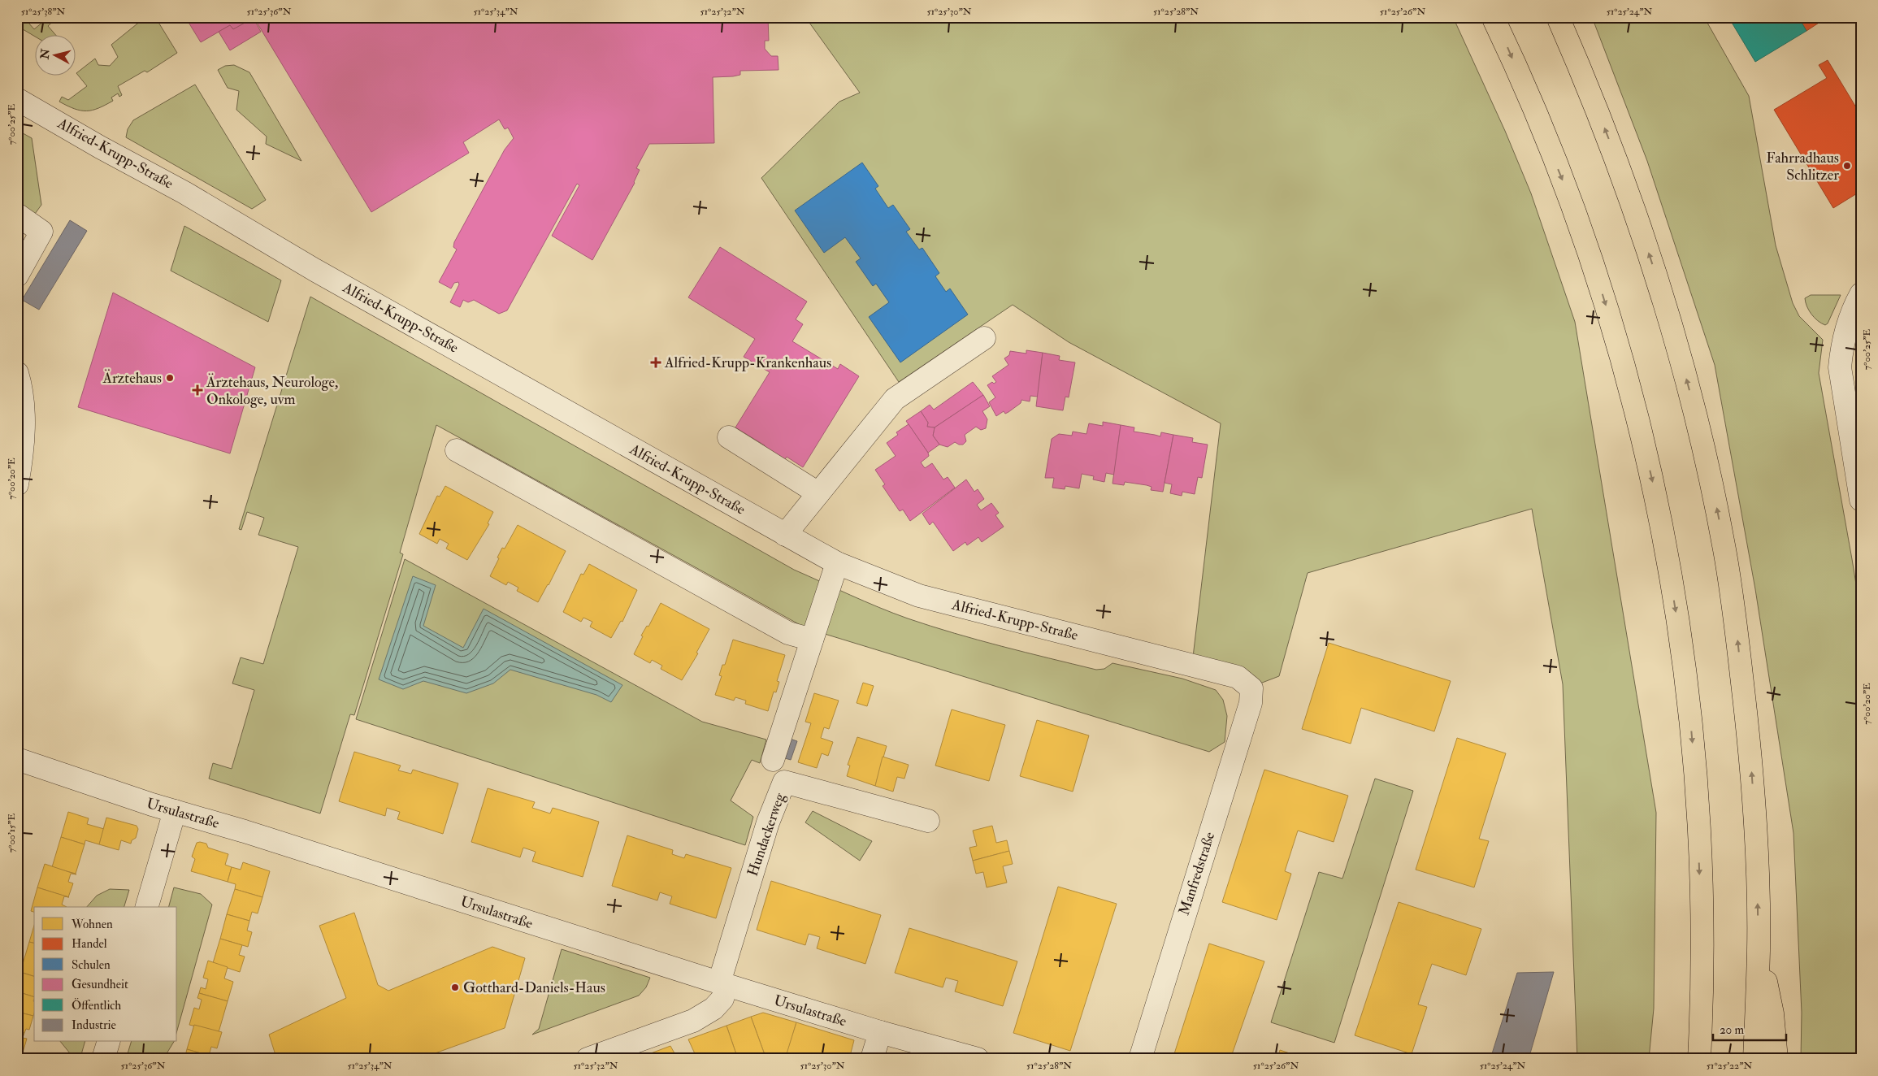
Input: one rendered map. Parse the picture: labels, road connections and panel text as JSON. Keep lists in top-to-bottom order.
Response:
{
  "streets": {
    "street": [
      "Alfried-Krupp-Straße",
      "Ursulastraße",
      "Hundackerweg",
      "Manfredstraße"
    ]
  },
  "crossings": [
    ["Alfried-Krupp-Straße", "Manfredstraße"],
    ["Ursulastraße", "Hundackerweg"]
  ],
  "places": {
    "other": ["Fahrradhaus Schlitzer", "Ärztehaus", "Gotthard-Daniels-Haus"],
    "health": ["Alfried-Krupp-Krankenhaus", "Ärztehaus, Neurologe, Onkologe, uvm"]
  },
  "legend": [
    "Wohnen",
    "Handel",
    "Schulen",
    "Gesundheit",
    "Öffentlich",
    "Industrie"
  ],
  "scale_bar": "20 m",
  "north": "left",
  "coordinates": [
    "51°25'38\"N",
    "51°25'36\"N",
    "51°25'34\"N",
    "51°25'32\"N",
    "51°25'30\"N",
    "51°25'28\"N",
    "51°25'26\"N",
    "51°25'24\"N",
    "7°00'25\"E",
    "7°00'20\"E",
    "7°00'15\"E",
    "51°25'22\"N"
  ]
}
